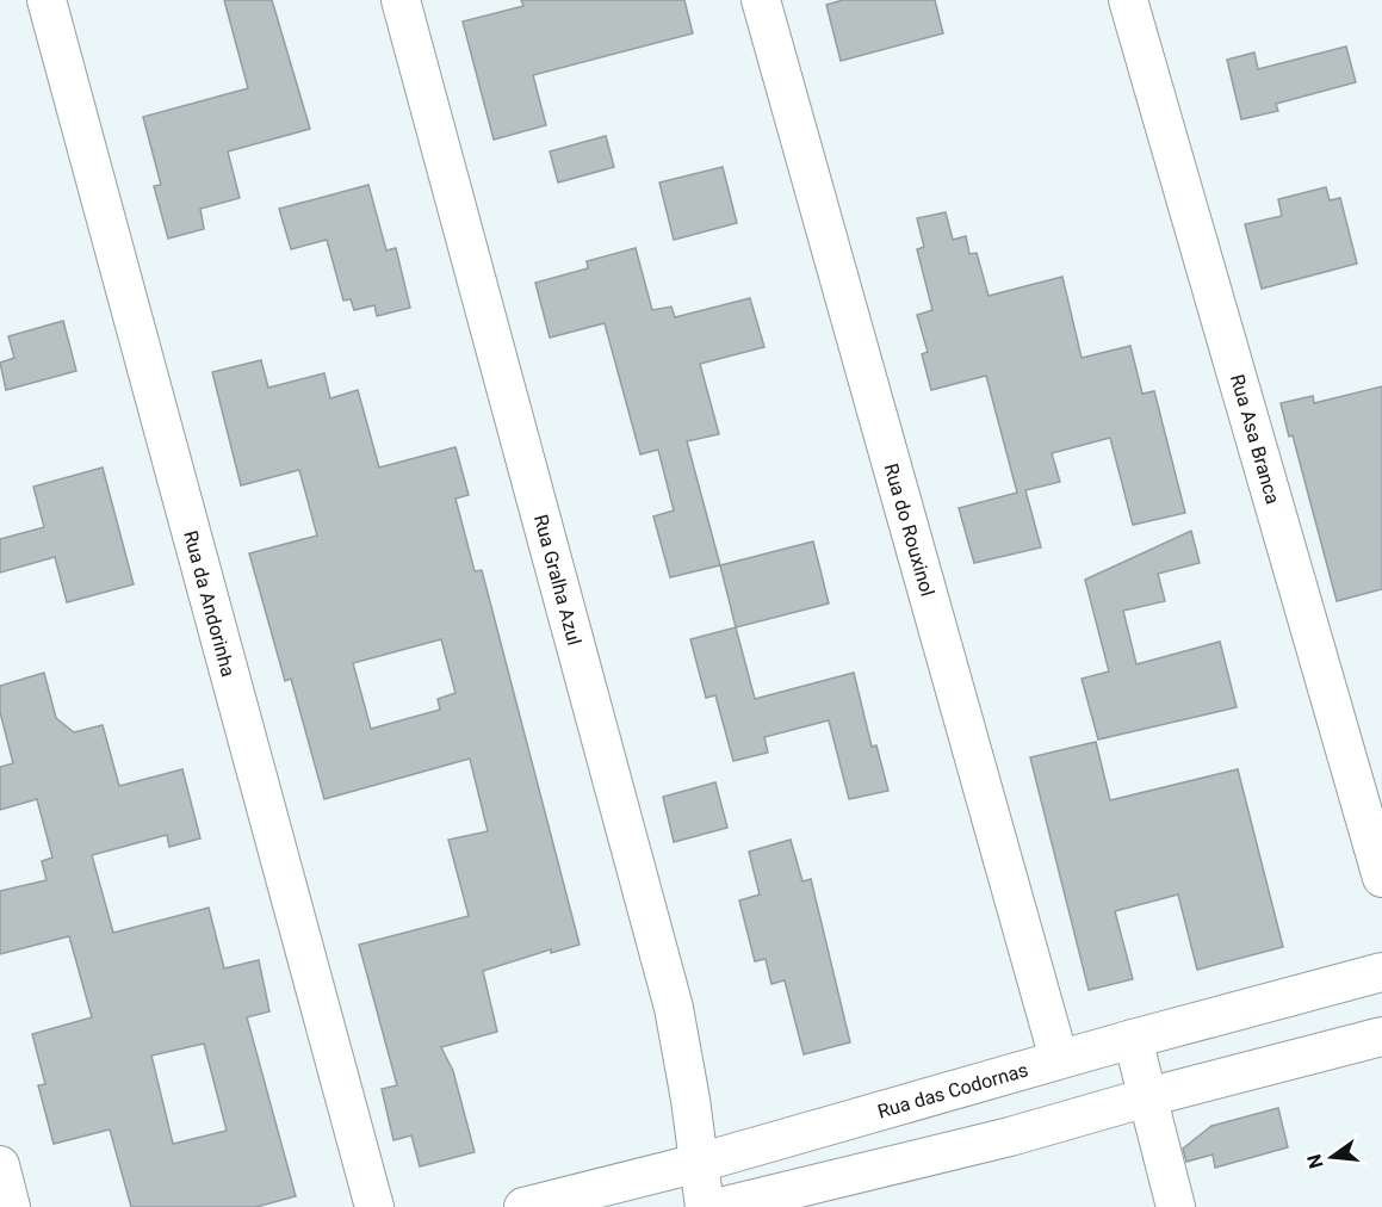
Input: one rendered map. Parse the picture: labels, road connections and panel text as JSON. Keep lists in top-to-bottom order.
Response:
{
  "streets": {
    "street": [
      "Rua Asa Branca",
      "Rua do Rouxinol",
      "Rua Gralha Azul",
      "Rua da Andorinha",
      "Rua das Codornas"
    ]
  },
  "crossings": [
    ["Rua do Rouxinol", "Rua das Codornas"],
    ["Rua Gralha Azul", "Rua das Codornas"]
  ],
  "north": "left"
}
